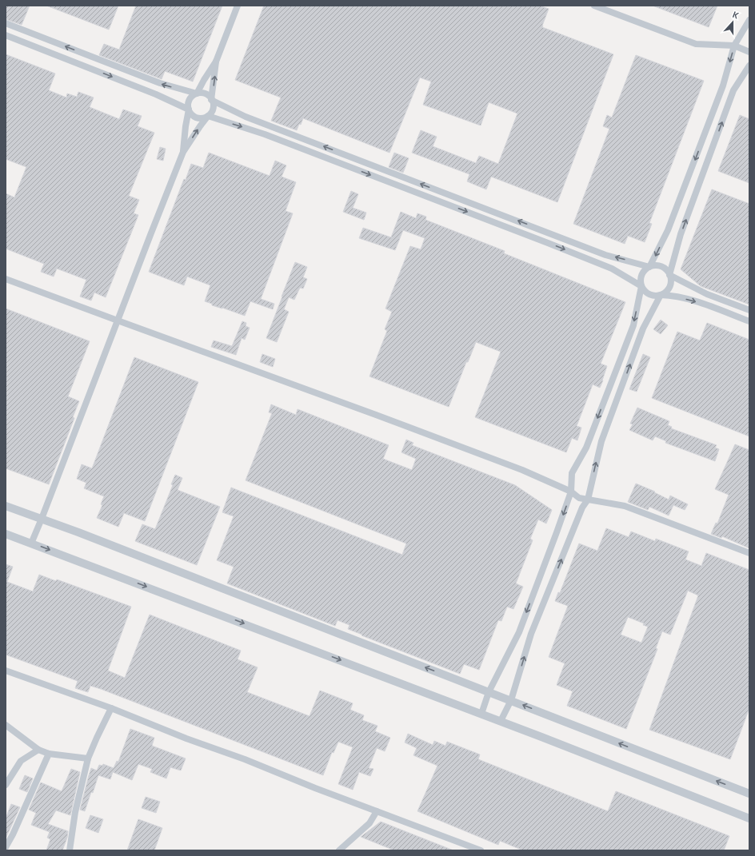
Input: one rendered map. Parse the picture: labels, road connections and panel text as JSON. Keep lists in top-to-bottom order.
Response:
{
  "north": "top"
}
